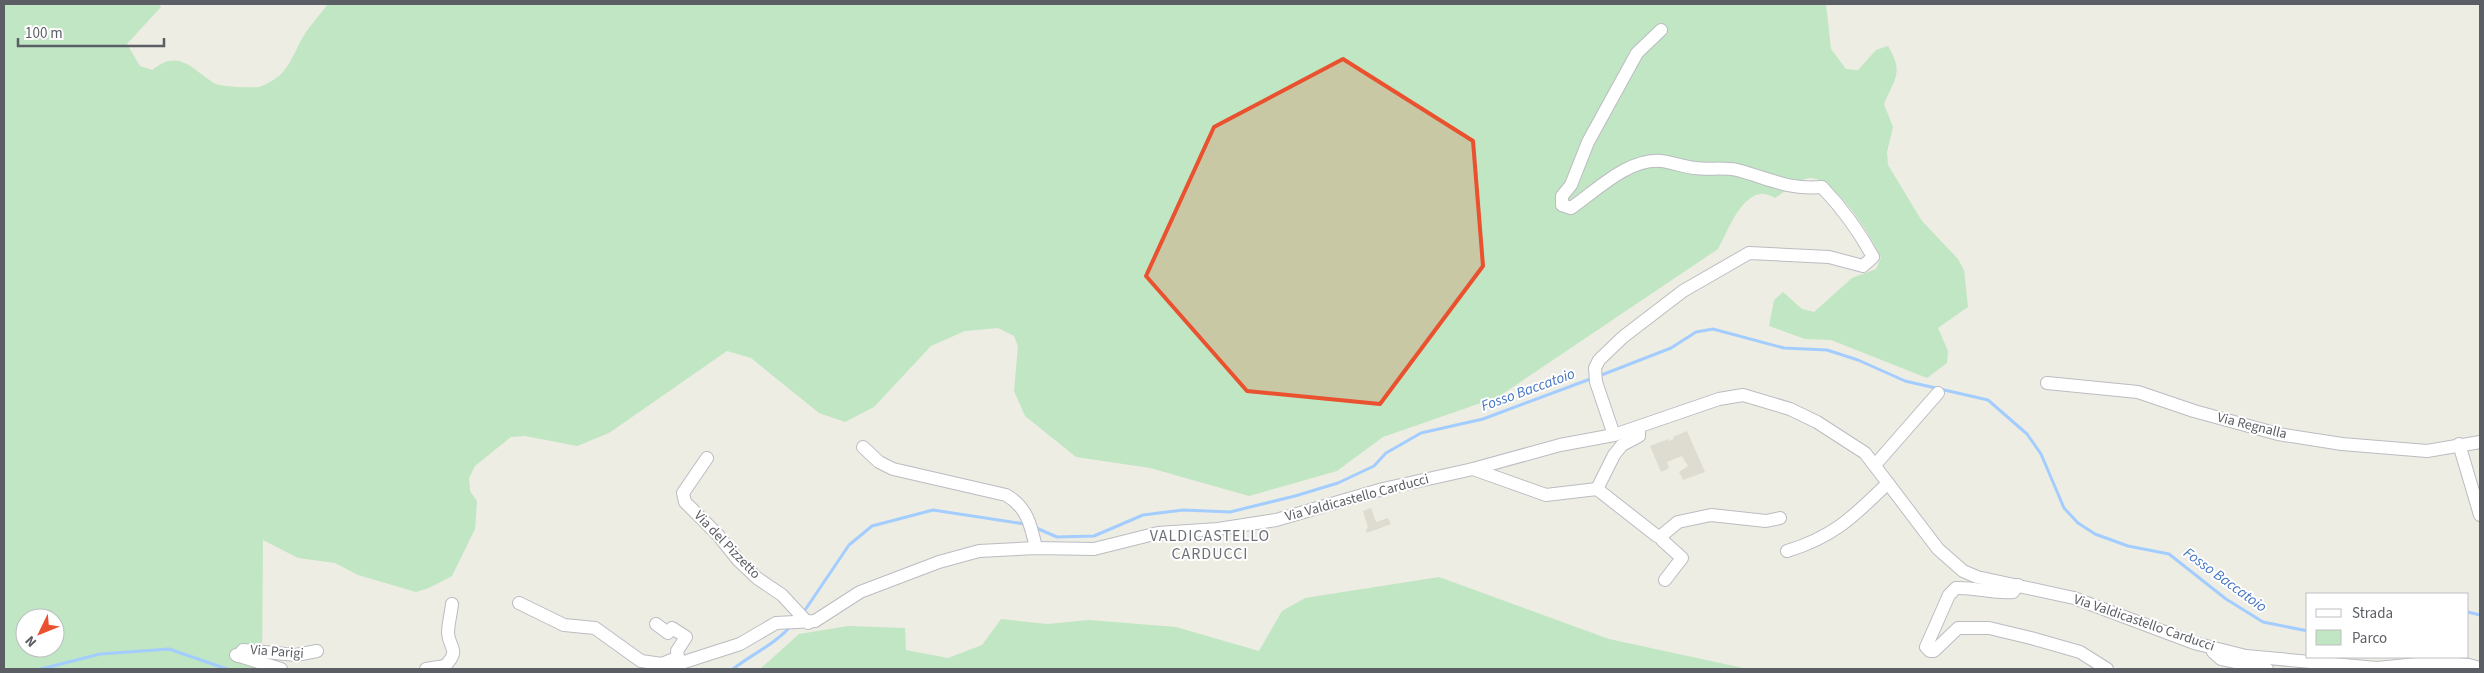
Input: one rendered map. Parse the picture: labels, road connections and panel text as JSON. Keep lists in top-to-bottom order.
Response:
{
  "streets": {
    "street": [
      "Via Regnalla",
      "Via Valdicastello Carducci",
      "Via del Pizzetto",
      "Via Parigi"
    ]
  },
  "crossings": [
    ["Via Valdicastello Carducci", "Via del Pizzetto"]
  ],
  "districts": ["VALDICASTELLO CARDUCCI"],
  "water": ["Fosso Baccatoio"],
  "legend": ["Strada", "Parco"],
  "scale_bar": "100 m",
  "north": "bottom left"
}
